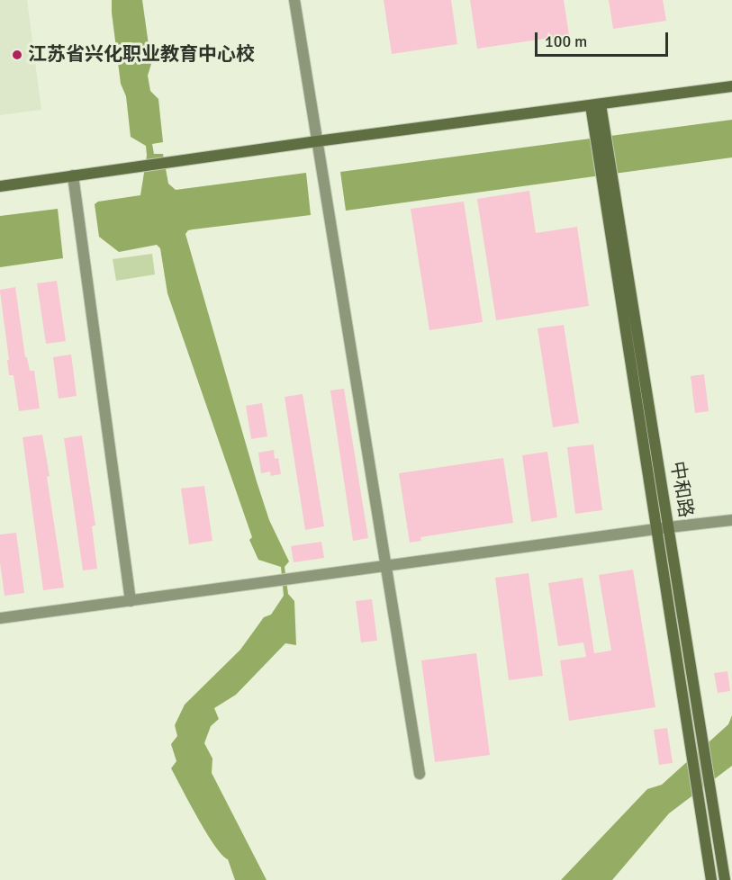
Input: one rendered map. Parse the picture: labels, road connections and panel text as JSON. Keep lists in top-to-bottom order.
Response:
{
  "streets": {
    "main road": ["中和路"]
  },
  "places": ["江苏省兴化职业教育中心校"],
  "scale_bar": "100 m"
}
